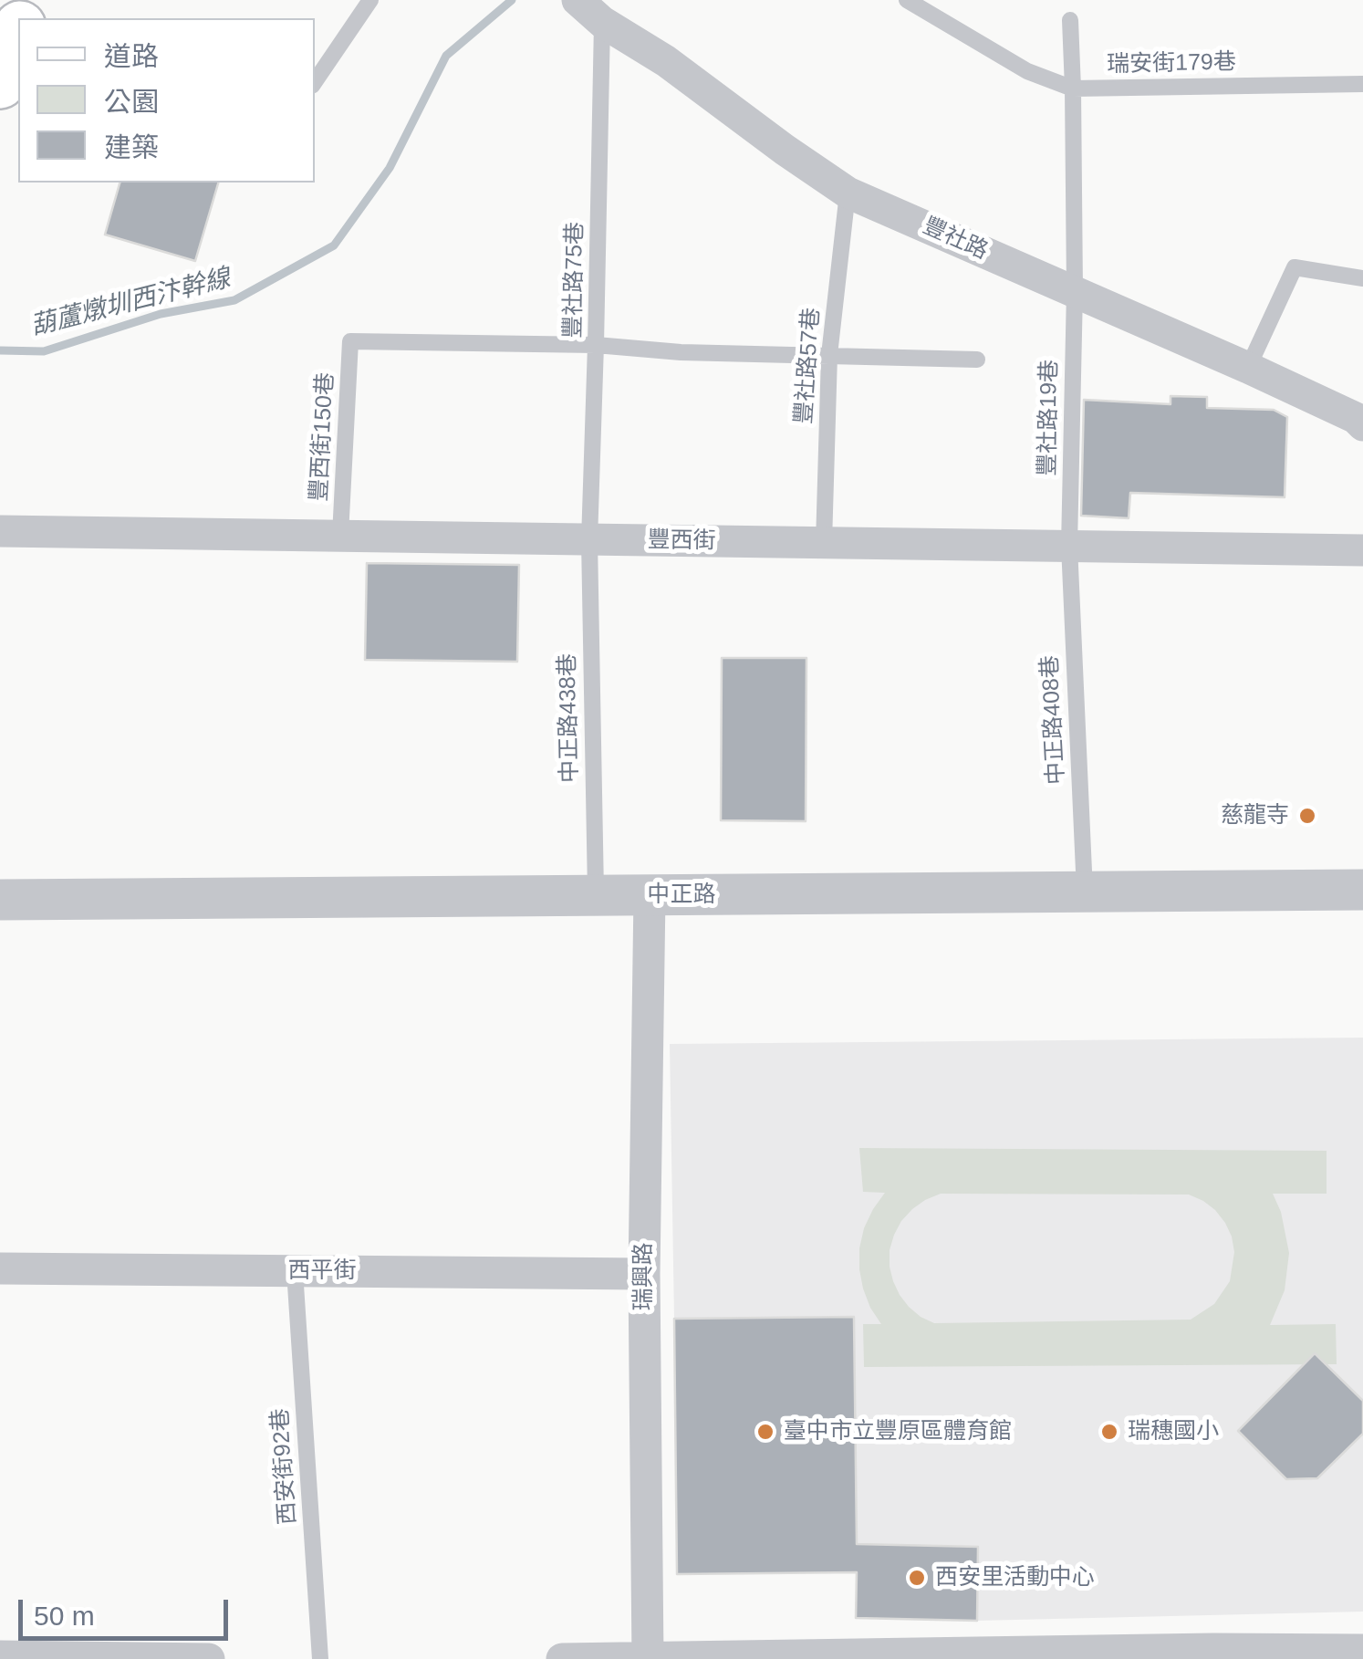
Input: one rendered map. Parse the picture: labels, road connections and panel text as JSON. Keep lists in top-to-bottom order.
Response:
{
  "streets": {
    "street": [
      "豐社路",
      "豐西街",
      "中正路",
      "西平街",
      "瑞興路"
    ],
    "lane": [
      "瑞安街179巷",
      "豐社路75巷",
      "豐社路57巷",
      "豐社路19巷",
      "豐西街150巷",
      "中正路438巷",
      "中正路408巷",
      "西安街92巷"
    ]
  },
  "crossings": [
    ["豐社路", "豐社路75巷"],
    ["豐社路", "豐社路57巷"],
    ["豐社路", "豐社路19巷"],
    ["豐社路75巷", "豐西街150巷"],
    ["豐社路75巷", "豐西街"],
    ["豐社路75巷", "中正路438巷"],
    ["豐社路57巷", "豐西街"],
    ["豐社路19巷", "豐西街"],
    ["豐社路19巷", "中正路408巷"],
    ["豐西街150巷", "豐西街"],
    ["豐西街", "中正路438巷"],
    ["豐西街", "中正路408巷"],
    ["中正路438巷", "中正路"],
    ["中正路408巷", "中正路"],
    ["中正路", "瑞興路"],
    ["西平街", "瑞興路"],
    ["西平街", "西安街92巷"]
  ],
  "water": ["葫蘆燉圳西汴幹線"],
  "places": [
    "慈龍寺",
    "臺中市立豐原區體育館",
    "瑞穗國小",
    "西安里活動中心"
  ],
  "legend": ["道路", "公園", "建築"],
  "scale_bar": "50 m"
}
